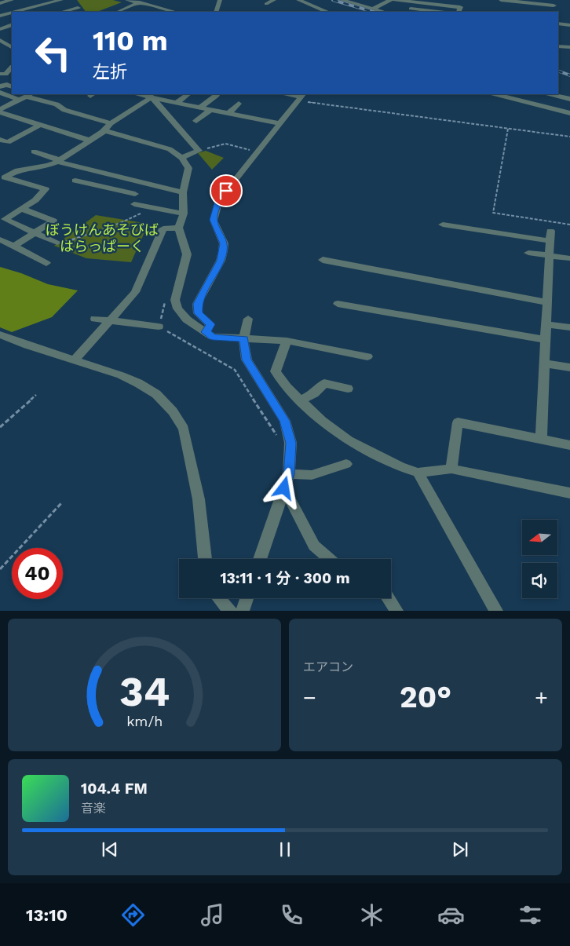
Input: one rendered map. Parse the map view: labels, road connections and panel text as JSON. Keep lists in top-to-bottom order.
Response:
{
  "parks": ["ぼうけんあそびば はらっぱーく"],
  "north": "left",
  "page": {
    "turn": ["110 m", "左折"],
    "limit": "40",
    "trip": "13:11 · 1 分 · 300 m",
    "tile": "エアコン",
    "heat": ["−", "20°", "+"],
    "song": ["104.4 FM", "音楽"],
    "tabs": "13:10",
    "gauge": ["34", "km/h"]
  }
}
